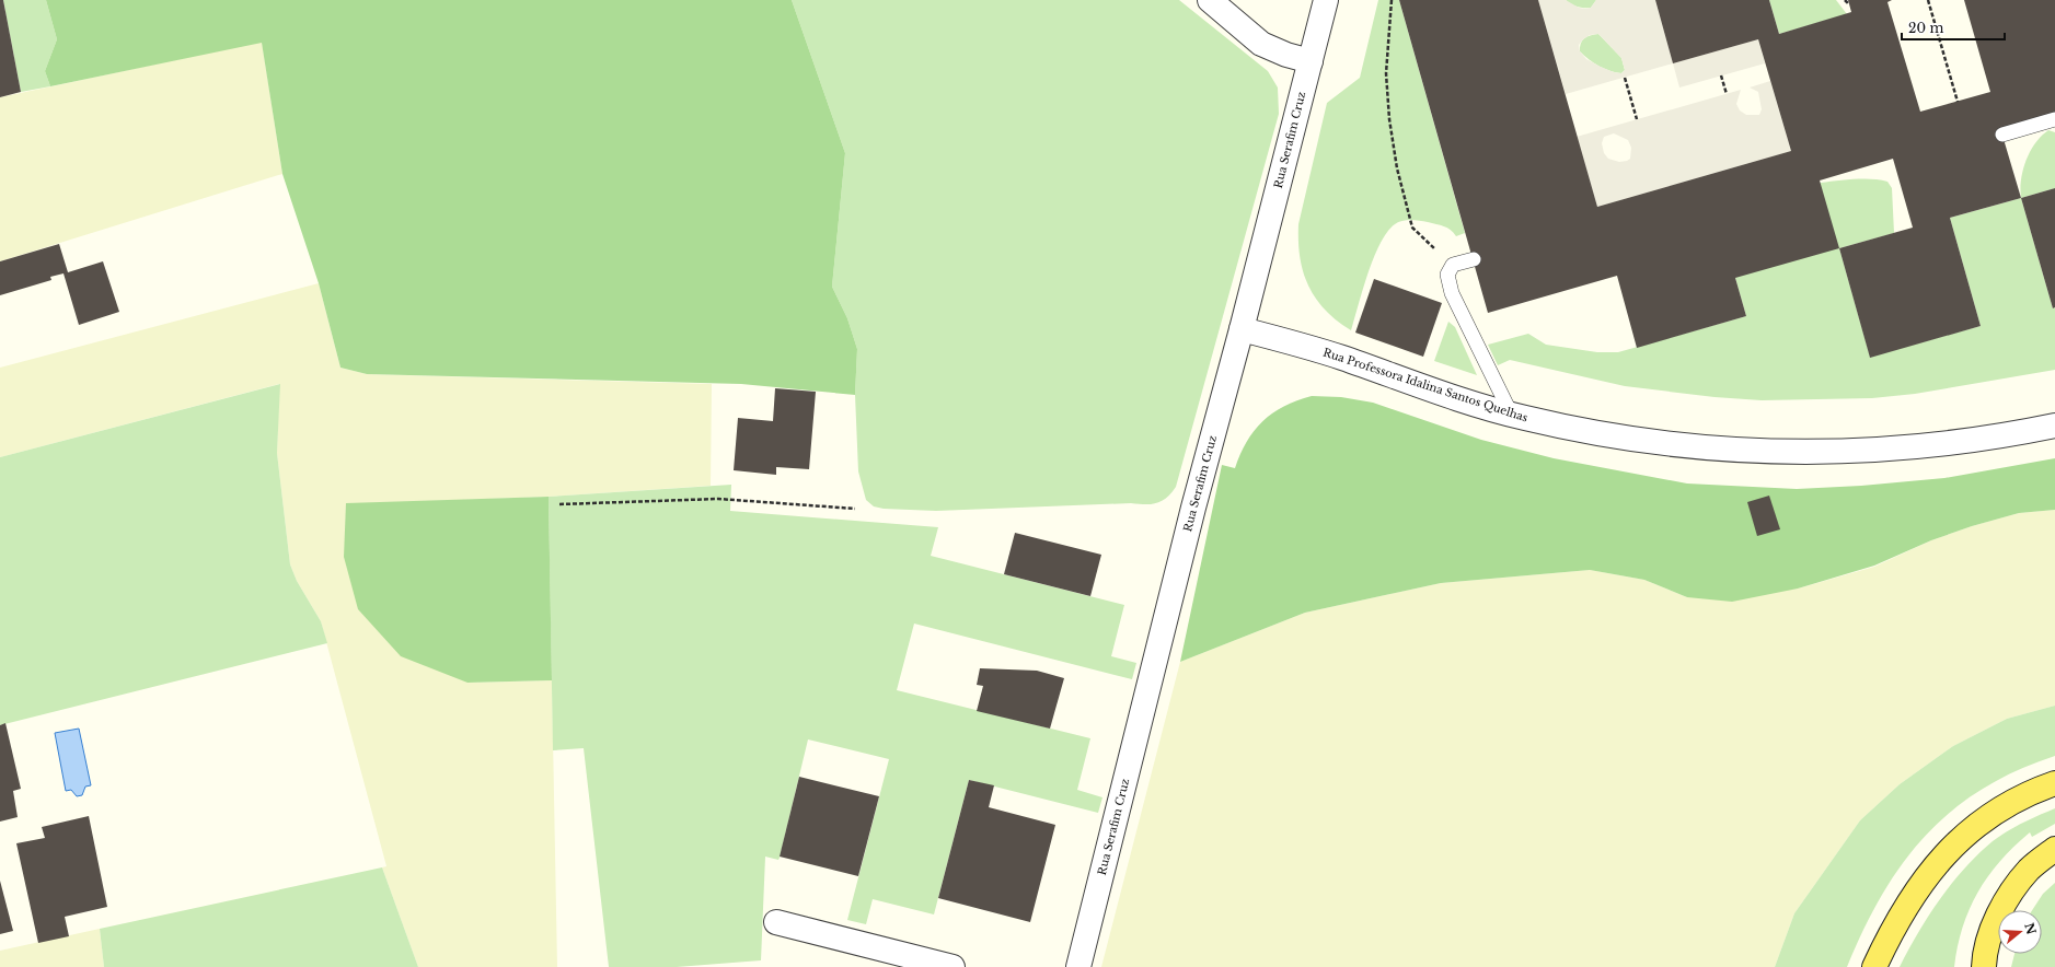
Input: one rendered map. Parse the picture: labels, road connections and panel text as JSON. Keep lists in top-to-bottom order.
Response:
{
  "streets": {
    "street": ["Rua Serafim Cruz", "Rua Professora Idalina Santos Quelhas"]
  },
  "crossings": [
    ["Rua Serafim Cruz", "Rua Professora Idalina Santos Quelhas"]
  ],
  "scale_bar": "20 m",
  "north": "right"
}
